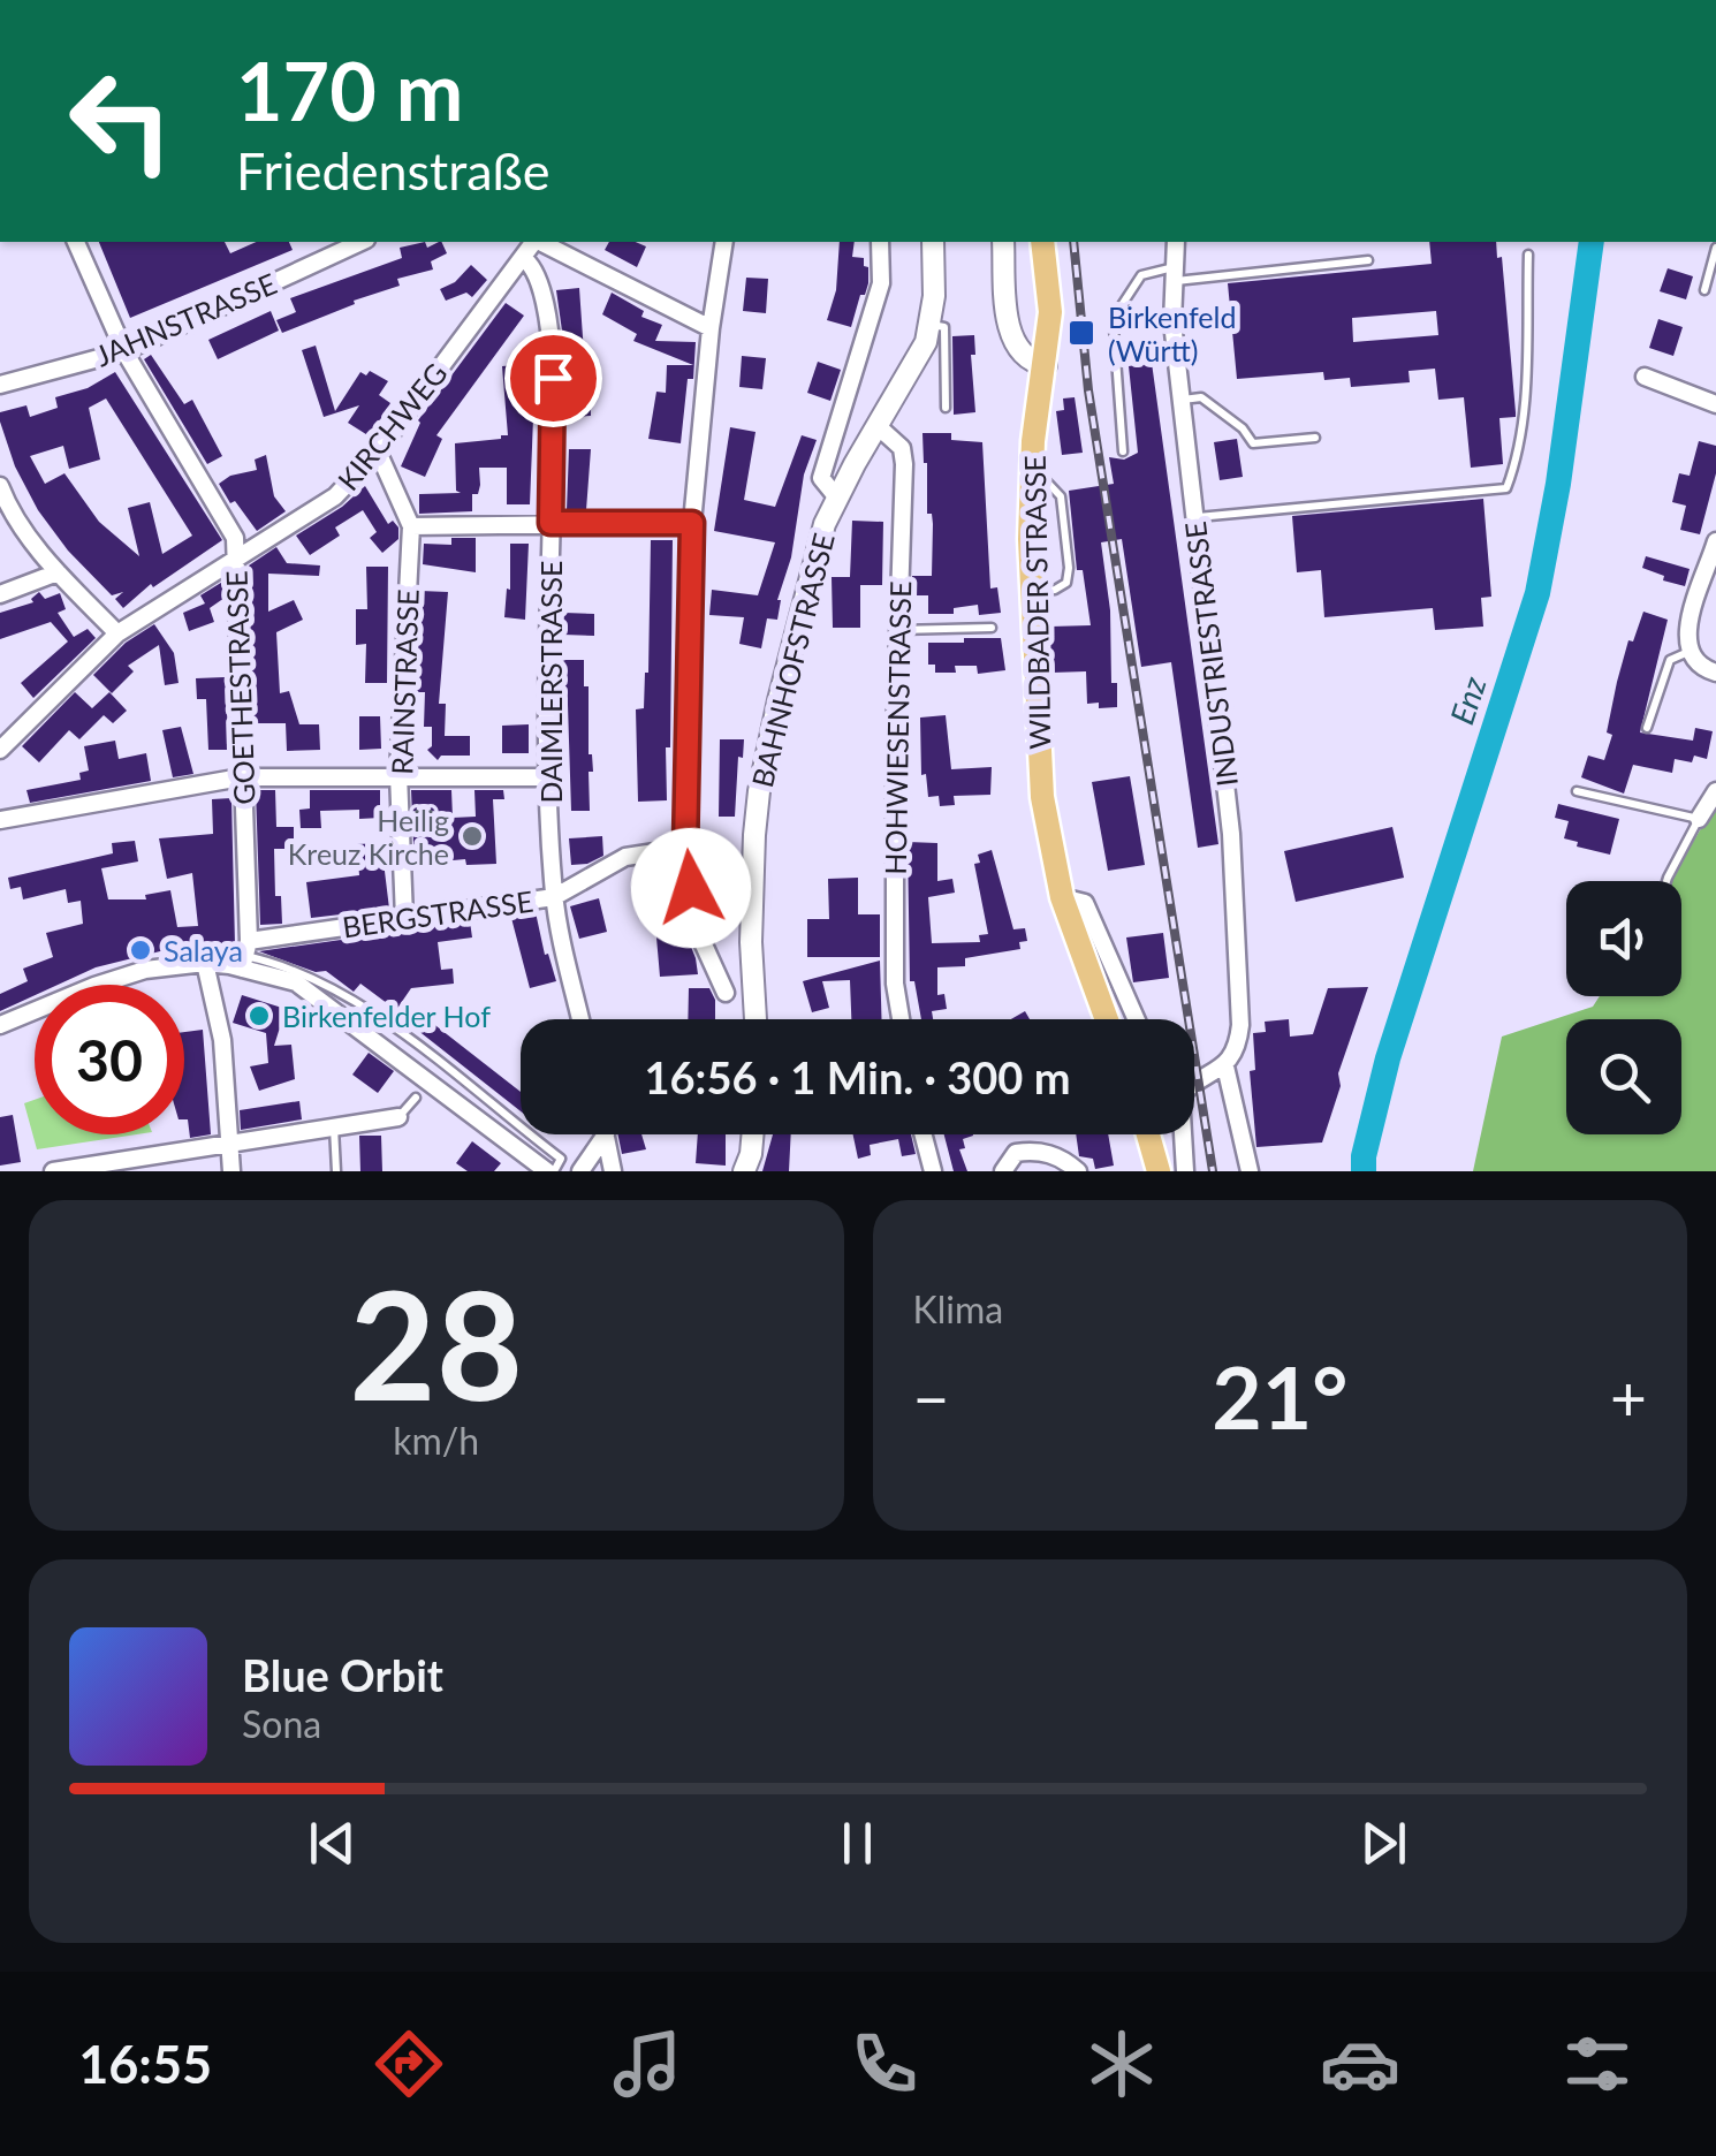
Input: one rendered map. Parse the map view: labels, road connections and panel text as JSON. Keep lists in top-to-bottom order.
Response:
{
  "streets": {
    "main road": ["WILDBADER STRASSE", "BAHNHOFSTRASSE"],
    "street": [
      "JAHNSTRASSE",
      "KIRCHWEG",
      "INDUSTRIESTRASSE",
      "RAINSTRASSE",
      "DAIMLERSTRASSE",
      "GOETHESTRASSE",
      "HOHWIESENSTRASSE",
      "BERGSTRASSE"
    ]
  },
  "crossings": [
    ["JAHNSTRASSE", "GOETHESTRASSE"],
    ["KIRCHWEG", "RAINSTRASSE"],
    ["KIRCHWEG", "DAIMLERSTRASSE"],
    ["KIRCHWEG", "GOETHESTRASSE"],
    ["BAHNHOFSTRASSE", "HOHWIESENSTRASSE"],
    ["RAINSTRASSE", "BERGSTRASSE"],
    ["DAIMLERSTRASSE", "BERGSTRASSE"],
    ["GOETHESTRASSE", "BERGSTRASSE"]
  ],
  "water": ["Enz"],
  "places": {
    "transit": ["Birkenfeld (Württ)"],
    "other": ["Heilig Kreuz Kirche", "Salaya", "Birkenfelder Hof"]
  },
  "page": {
    "turn": ["170 m", "Friedenstraße"],
    "limit": "30",
    "trip": "16:56 · 1 Min. · 300 m",
    "tile": [
      ["28", "km/h"],
      "Klima"
    ],
    "heat": ["−", "21°", "+"],
    "song": ["Blue Orbit", "Sona"],
    "tabs": "16:55"
  }
}
